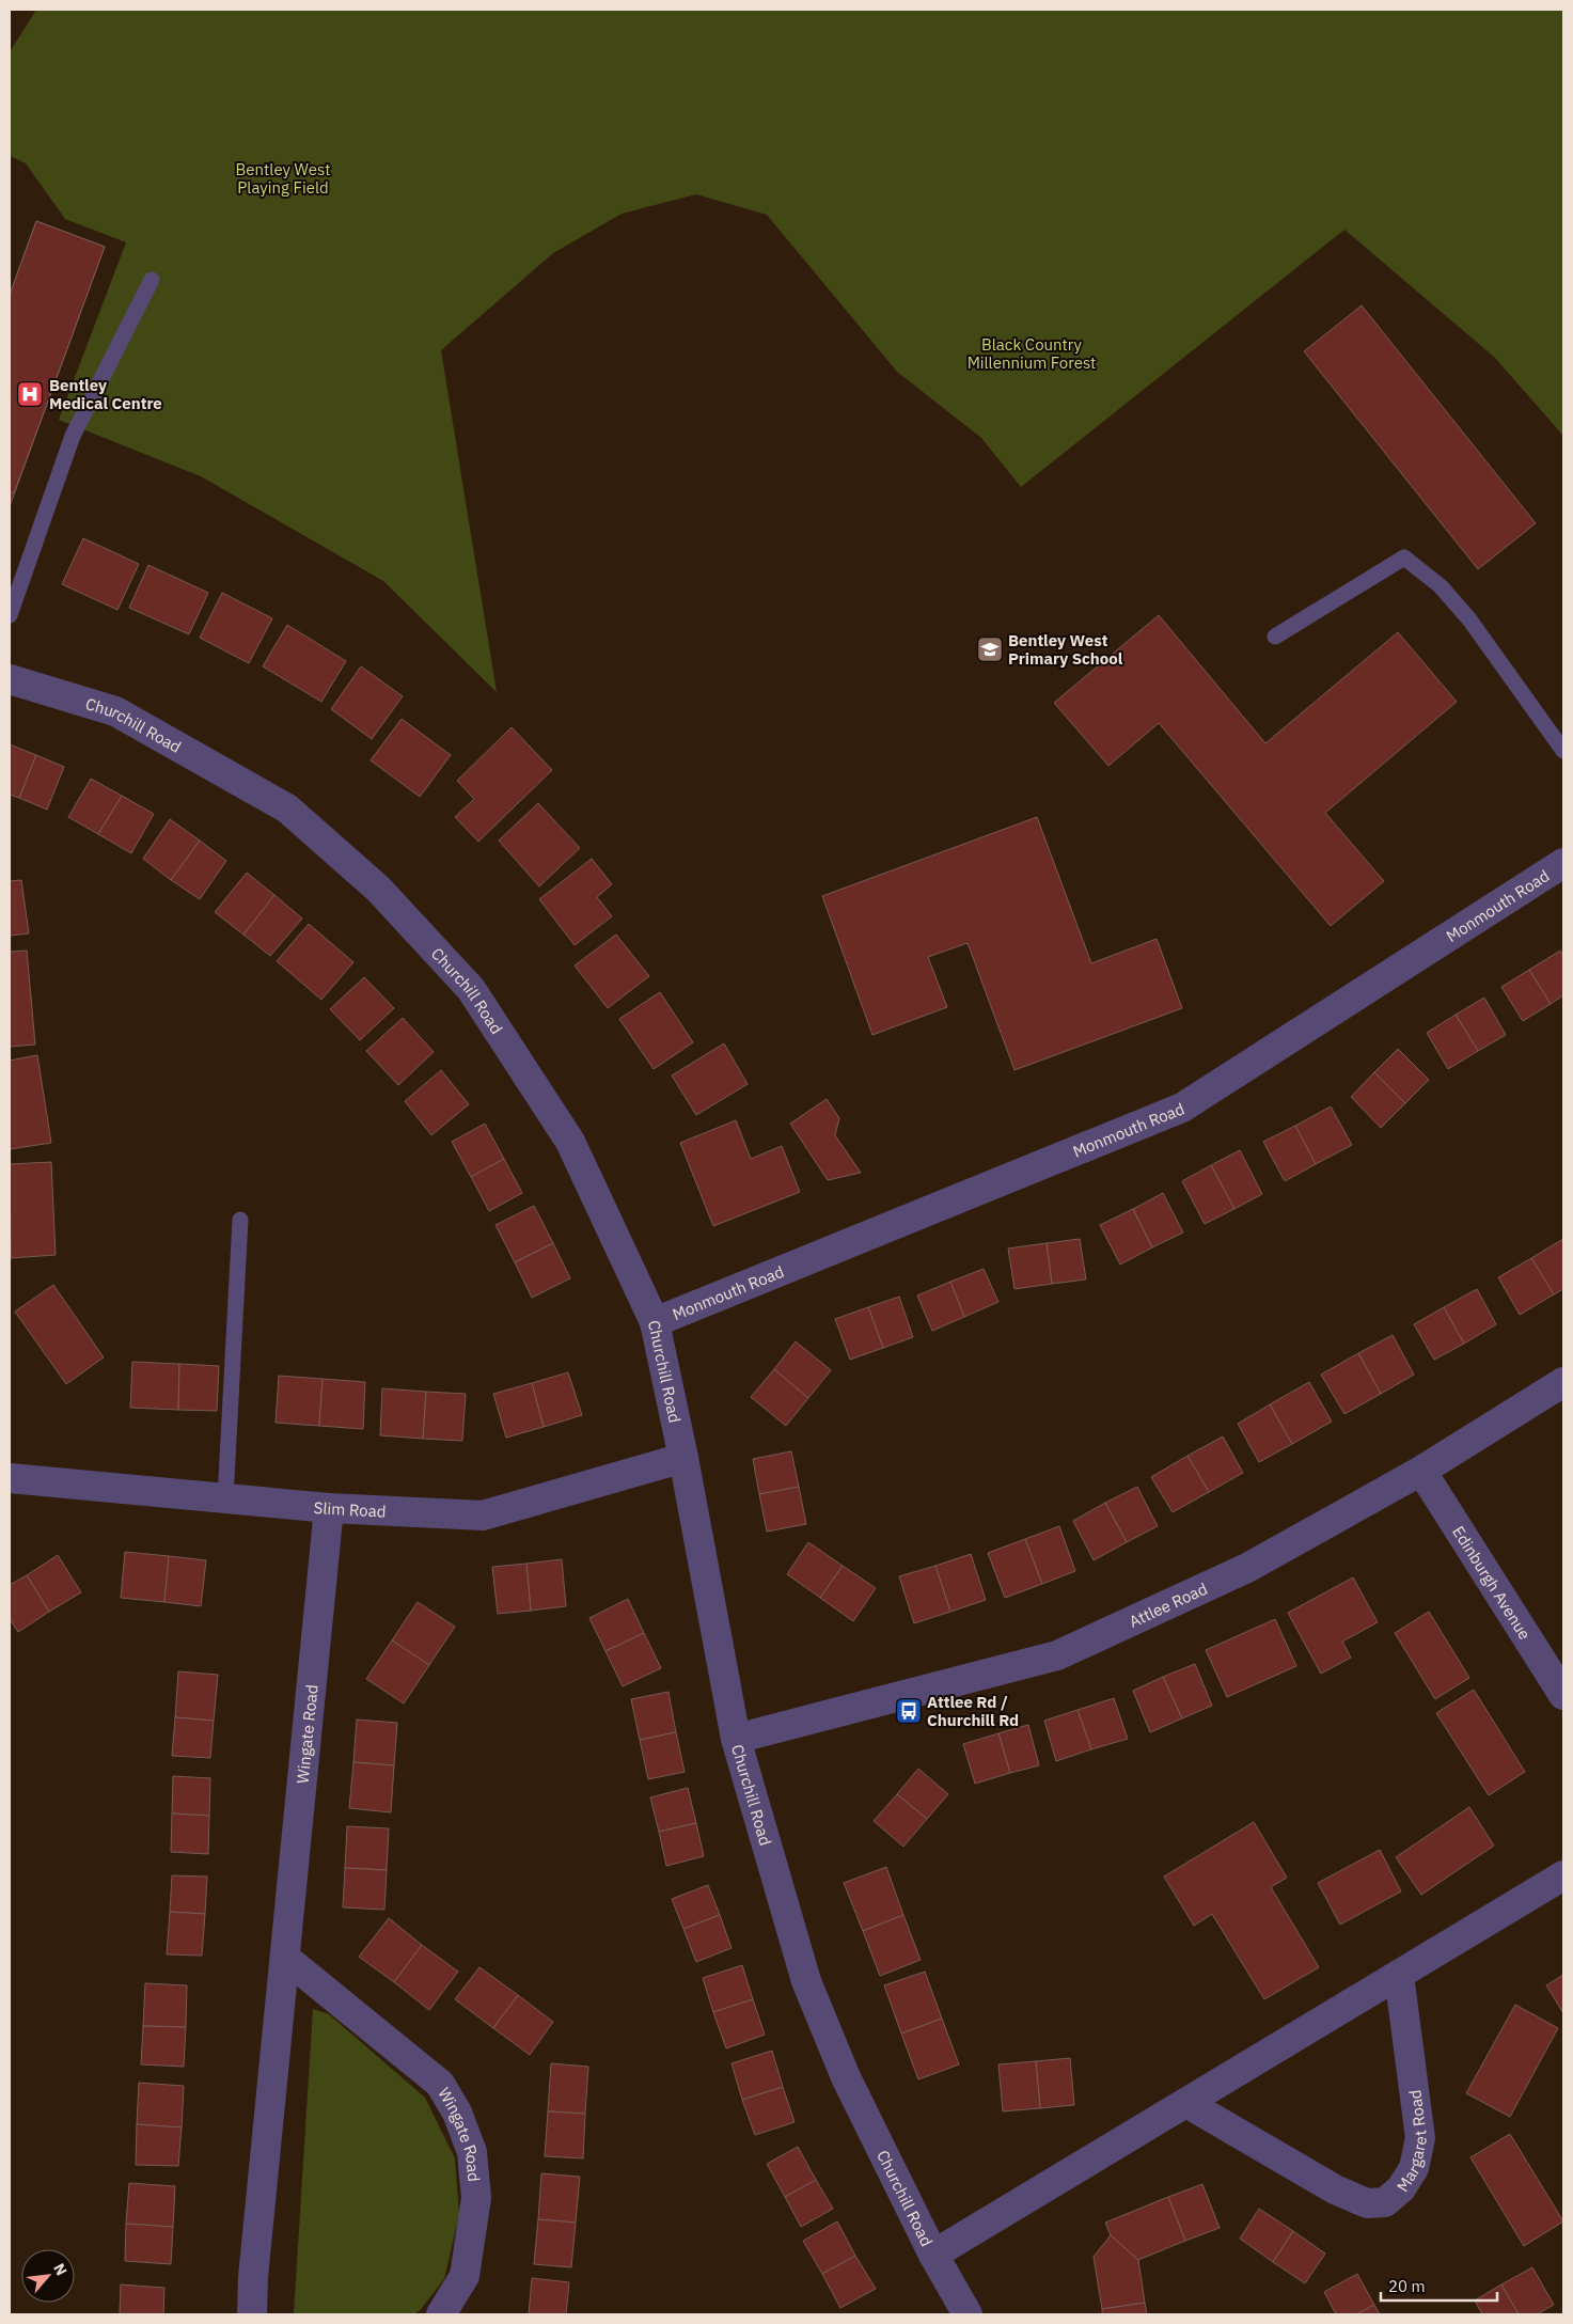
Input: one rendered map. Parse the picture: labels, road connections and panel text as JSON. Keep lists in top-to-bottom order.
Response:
{
  "streets": {
    "street": [
      "Churchill Road",
      "Monmouth Road",
      "Slim Road",
      "Edinburgh Avenue",
      "Attlee Road",
      "Wingate Road",
      "Margaret Road"
    ]
  },
  "crossings": [
    ["Churchill Road", "Monmouth Road"],
    ["Churchill Road", "Slim Road"],
    ["Churchill Road", "Attlee Road"],
    ["Slim Road", "Wingate Road"],
    ["Edinburgh Avenue", "Attlee Road"]
  ],
  "parks": ["Bentley West Playing Field", "Black Country Millennium Forest"],
  "places": {
    "hospital": ["Bentley Medical Centre"],
    "school or university": ["Bentley West Primary School"],
    "bus stop": ["Attlee Rd / Churchill Rd"]
  },
  "scale_bar": "20 m",
  "north": "top right"
}
